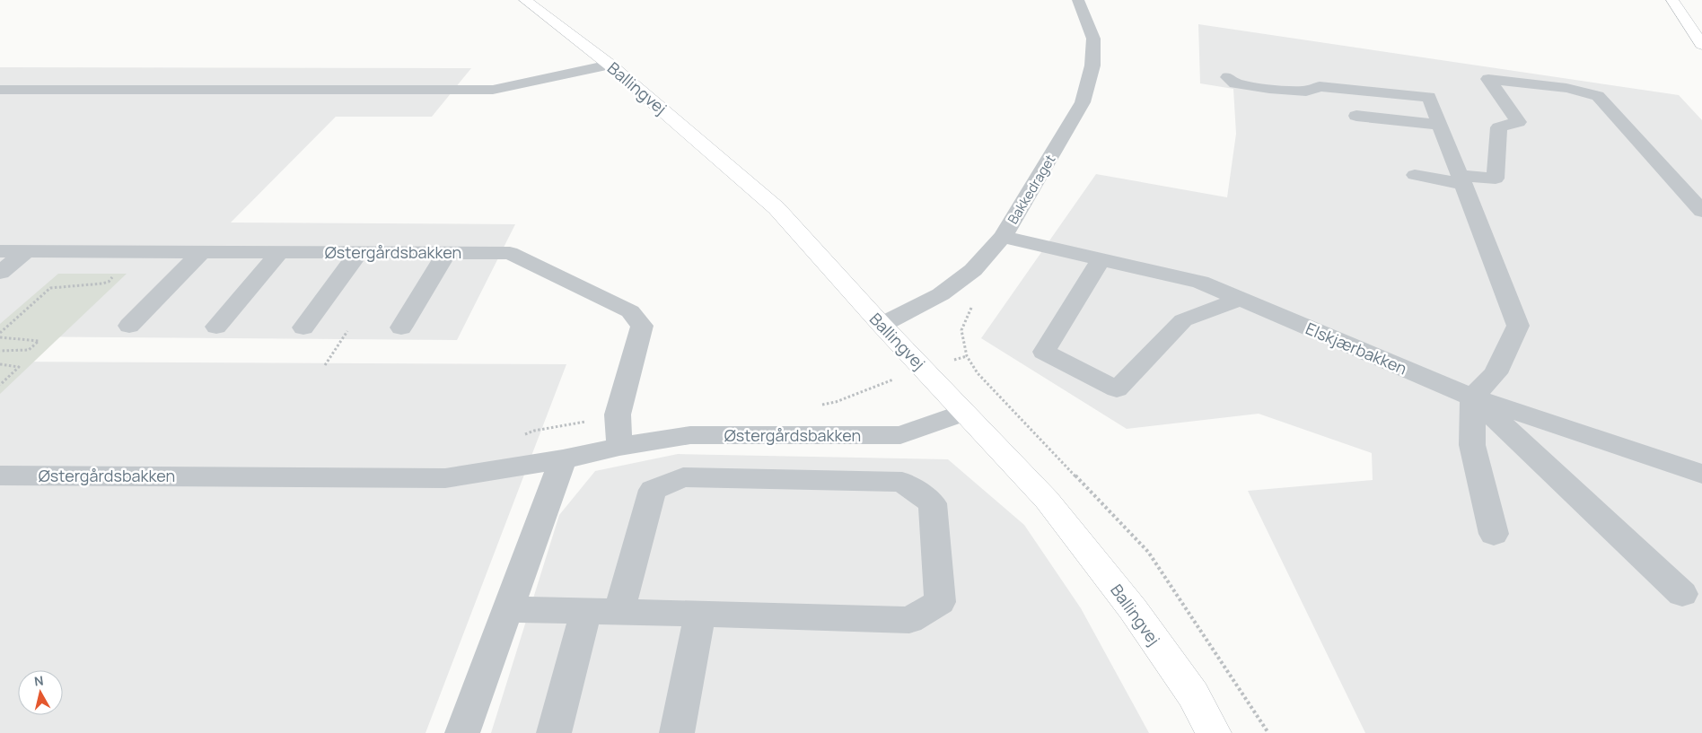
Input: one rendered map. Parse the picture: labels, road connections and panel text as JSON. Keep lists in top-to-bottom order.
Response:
{
  "streets": {
    "main road": ["Ballingvej"],
    "street": ["Bakkedraget", "Østergårdsbakken", "Elskjærbakken"]
  },
  "crossings": [
    ["Ballingvej", "Bakkedraget"],
    ["Ballingvej", "Østergårdsbakken"],
    ["Bakkedraget", "Elskjærbakken"]
  ],
  "north": "top"
}
